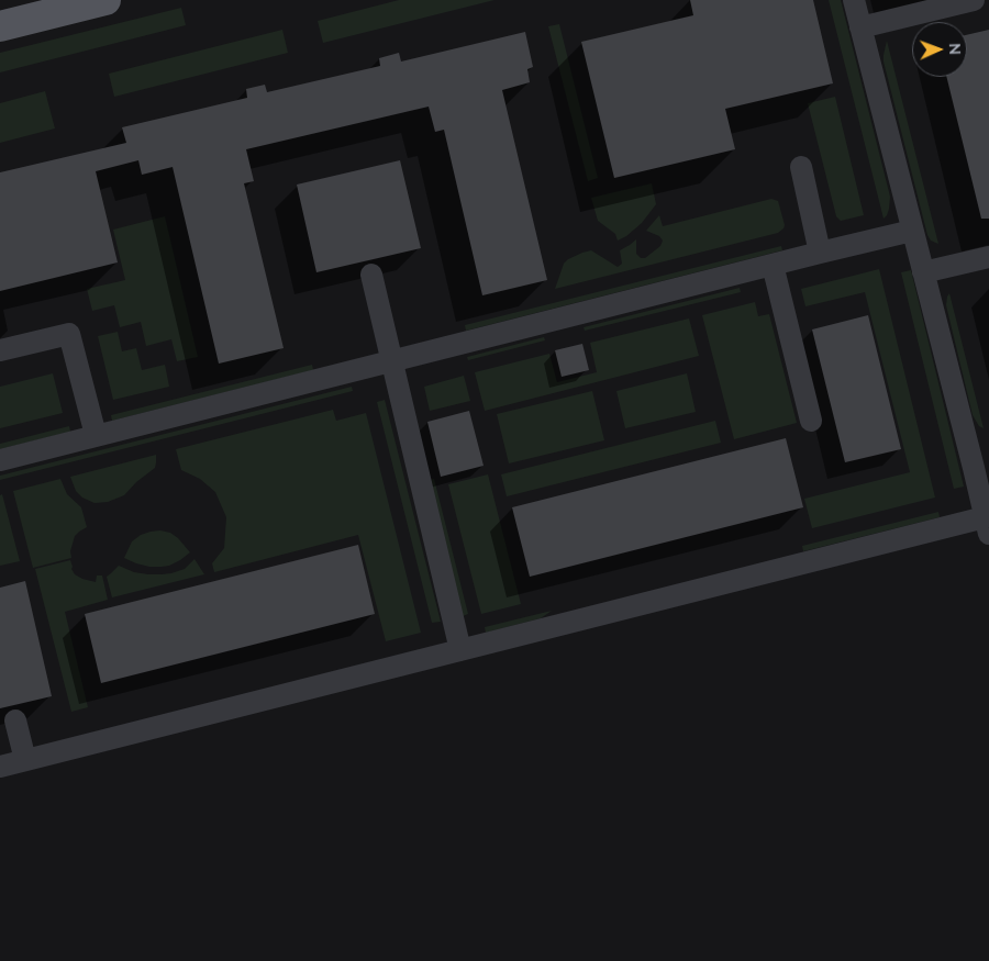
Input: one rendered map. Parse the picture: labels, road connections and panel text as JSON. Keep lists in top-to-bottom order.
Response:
{
  "north": "right"
}
